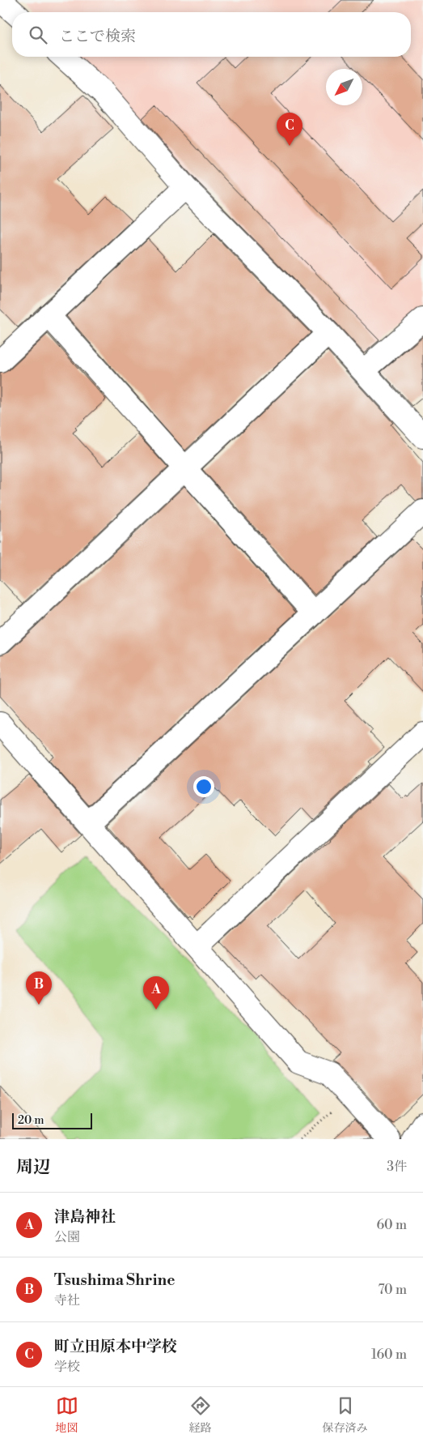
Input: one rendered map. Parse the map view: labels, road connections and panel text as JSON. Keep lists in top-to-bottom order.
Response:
{
  "scale_bar": "20 m",
  "north": "bottom left",
  "page": {
    "search": "ここで検索",
    "pins": ["C", "B", "A"],
    "scale": "20 m",
    "heading": ["周辺", "3件"],
    "list": [
      {
        "mark": "A",
        "name": "津島神社",
        "note": "公園",
        "value": "60 m"
      },
      {
        "mark": "B",
        "name": "Tsushima Shrine",
        "note": "寺社",
        "value": "70 m"
      },
      {
        "mark": "C",
        "name": "町立田原本中学校",
        "note": "学校",
        "value": "160 m"
      }
    ],
    "nav": ["地図", "経路", "保存済み"]
  }
}
